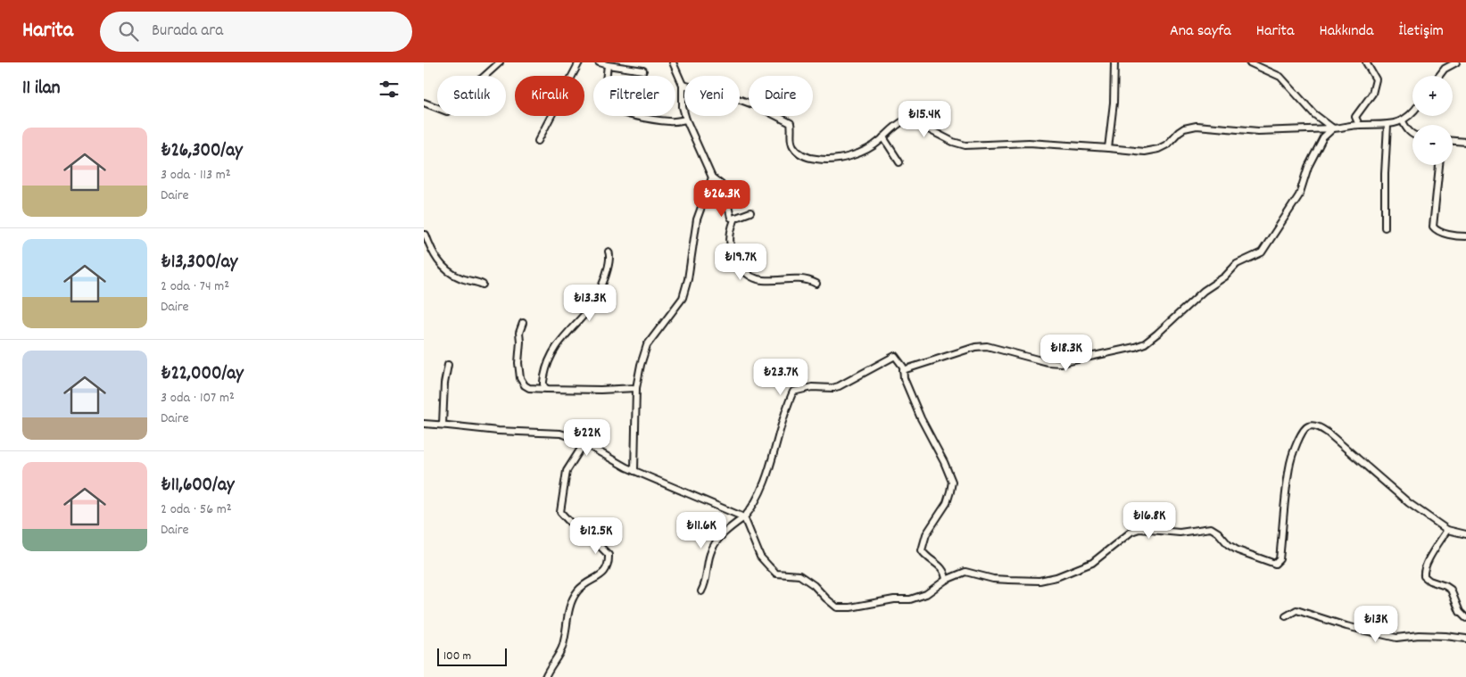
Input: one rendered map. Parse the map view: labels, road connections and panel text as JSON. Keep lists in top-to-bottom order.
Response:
{
  "scale_bar": "100 m",
  "page": {
    "header": "Harita",
    "search": "Burada ara",
    "nav": [
      "Ana sayfa",
      "Harita",
      "Hakkında",
      "İletişim"
    ],
    "heading": "11 ilan",
    "map_buttons": ["+", "−"],
    "chip": [
      "Satılık",
      "Kiralık",
      "Filtreler",
      "Yeni",
      "Daire"
    ],
    "price": [
      "₺15.4K",
      "₺26.3K",
      "₺19.7K",
      "₺13.3K",
      "₺18.3K",
      "₺23.7K",
      "₺22K",
      "₺16.8K",
      "₺11.6K",
      "₺12.5K",
      "₺13K"
    ],
    "list": [
      {
        "name": "₺26,300/ay",
        "note": "3 oda · 113 m² · Daire"
      },
      {
        "name": "₺13,300/ay",
        "note": "2 oda · 74 m² · Daire"
      },
      {
        "name": "₺22,000/ay",
        "note": "3 oda · 107 m² · Daire"
      },
      {
        "name": "₺11,600/ay",
        "note": "2 oda · 56 m² · Daire"
      }
    ],
    "scale": "100 m"
  }
}
